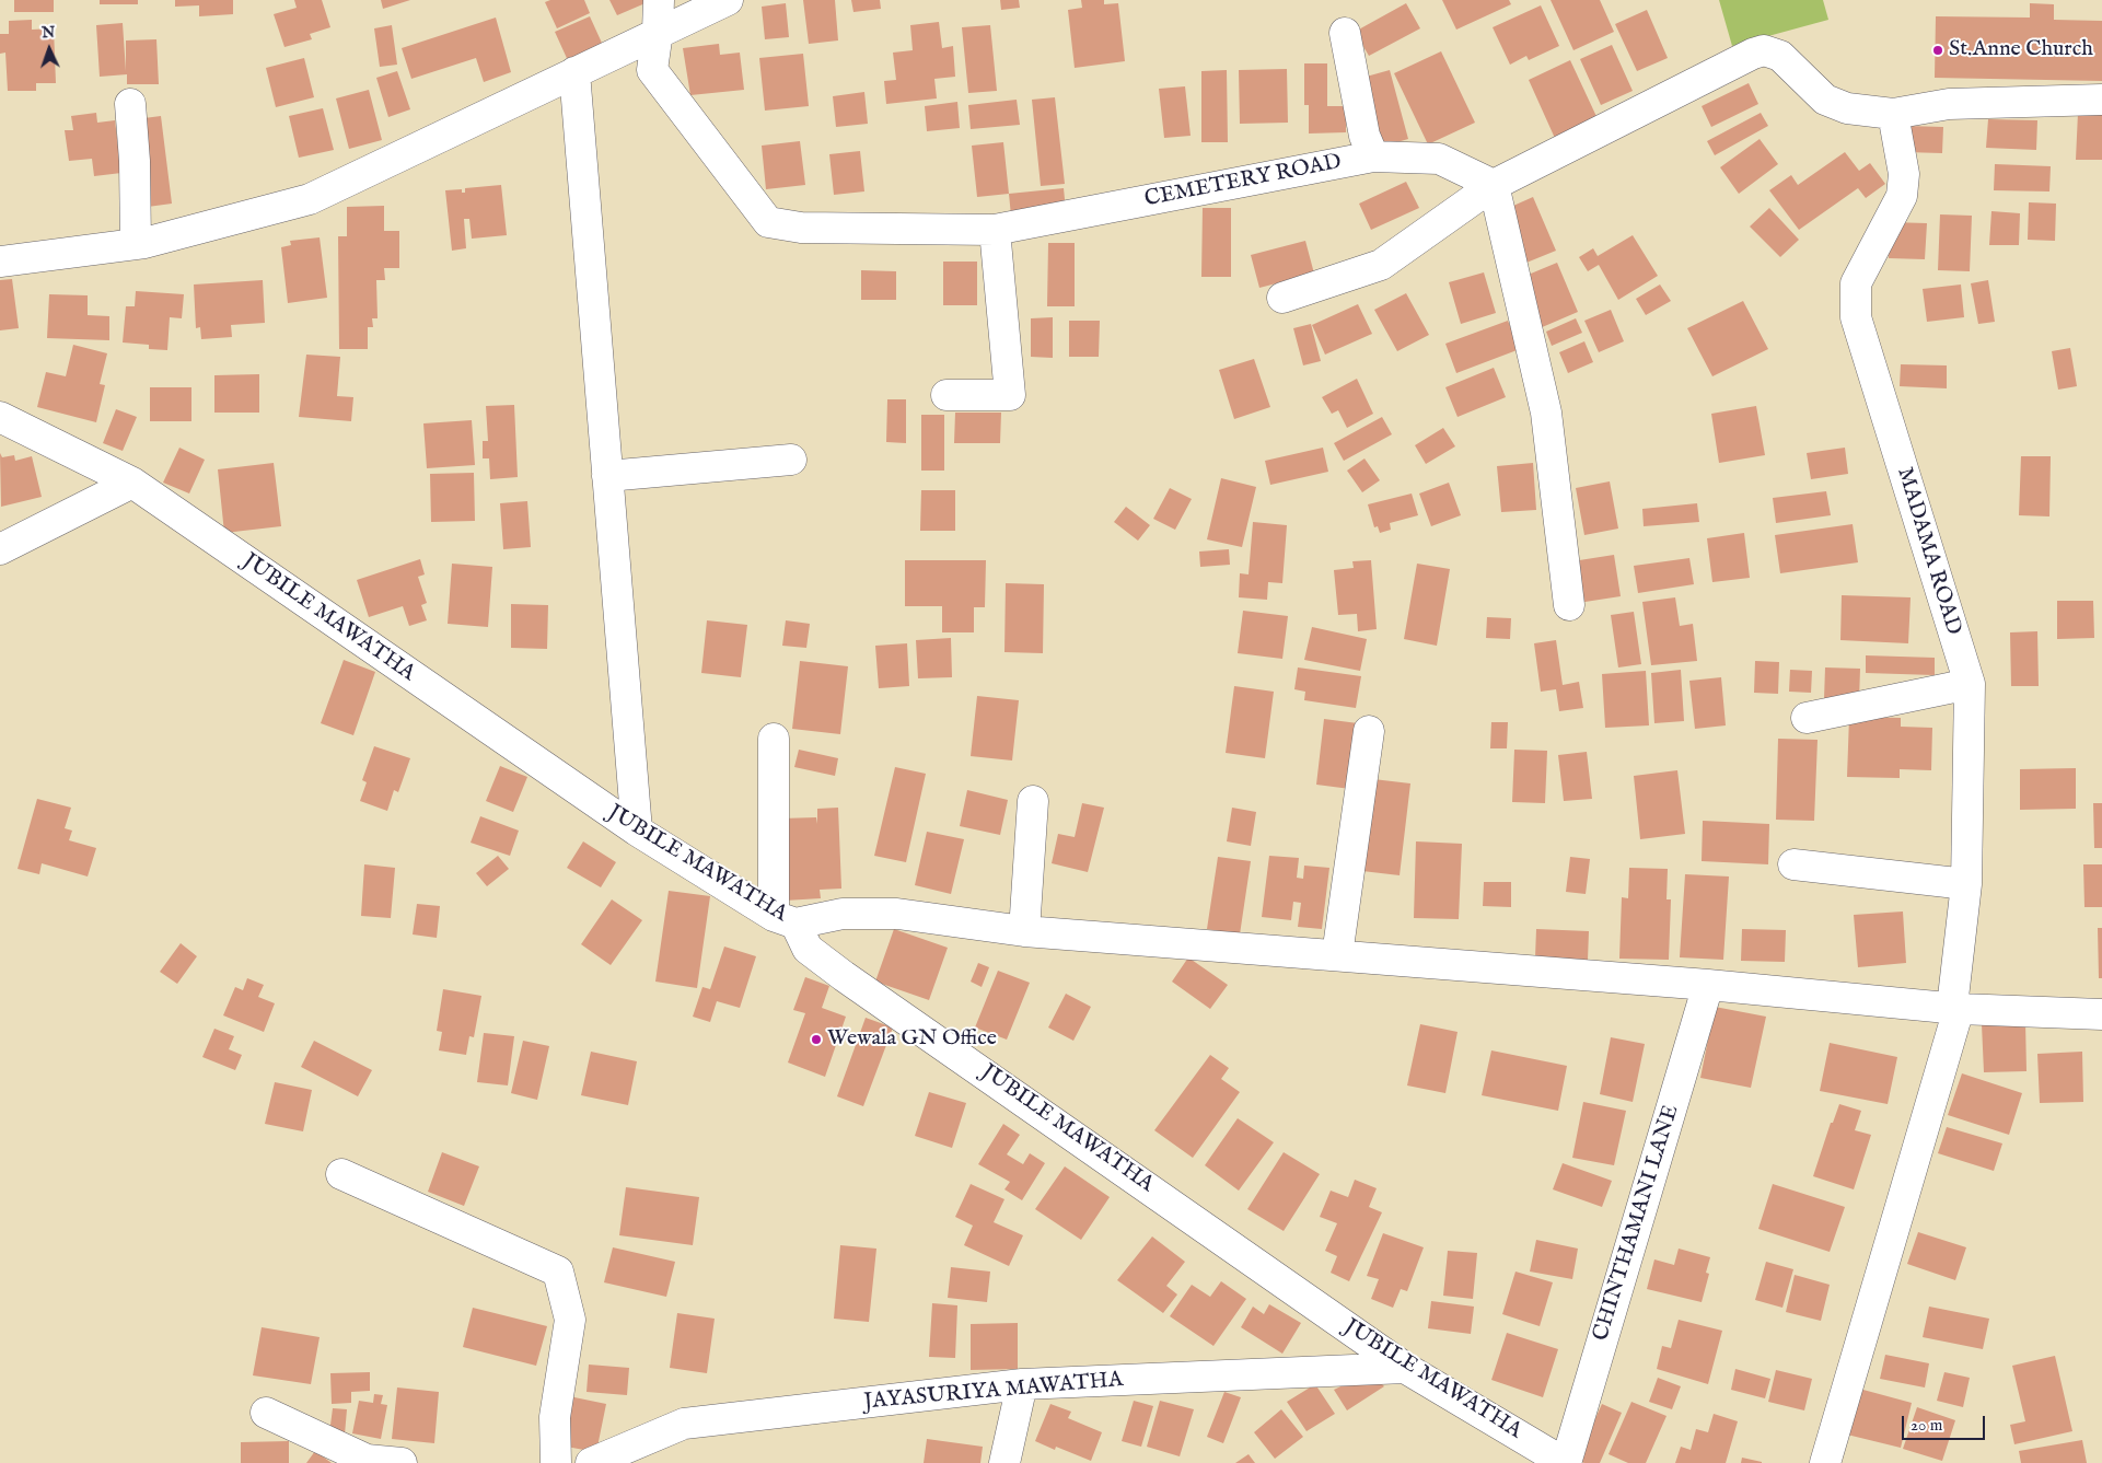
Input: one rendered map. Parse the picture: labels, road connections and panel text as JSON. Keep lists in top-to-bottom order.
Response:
{
  "streets": {
    "street": [
      "CEMETERY ROAD",
      "MADAMA ROAD",
      "JUBILE MAWATHA",
      "CHINTHAMANI LANE",
      "JAYASURIYA MAWATHA"
    ]
  },
  "crossings": [
    ["JUBILE MAWATHA", "CHINTHAMANI LANE"],
    ["JUBILE MAWATHA", "JAYASURIYA MAWATHA"]
  ],
  "places": ["St.Anne Church", "Wewala GN Office"],
  "scale_bar": "20 m",
  "north": "top"
}
